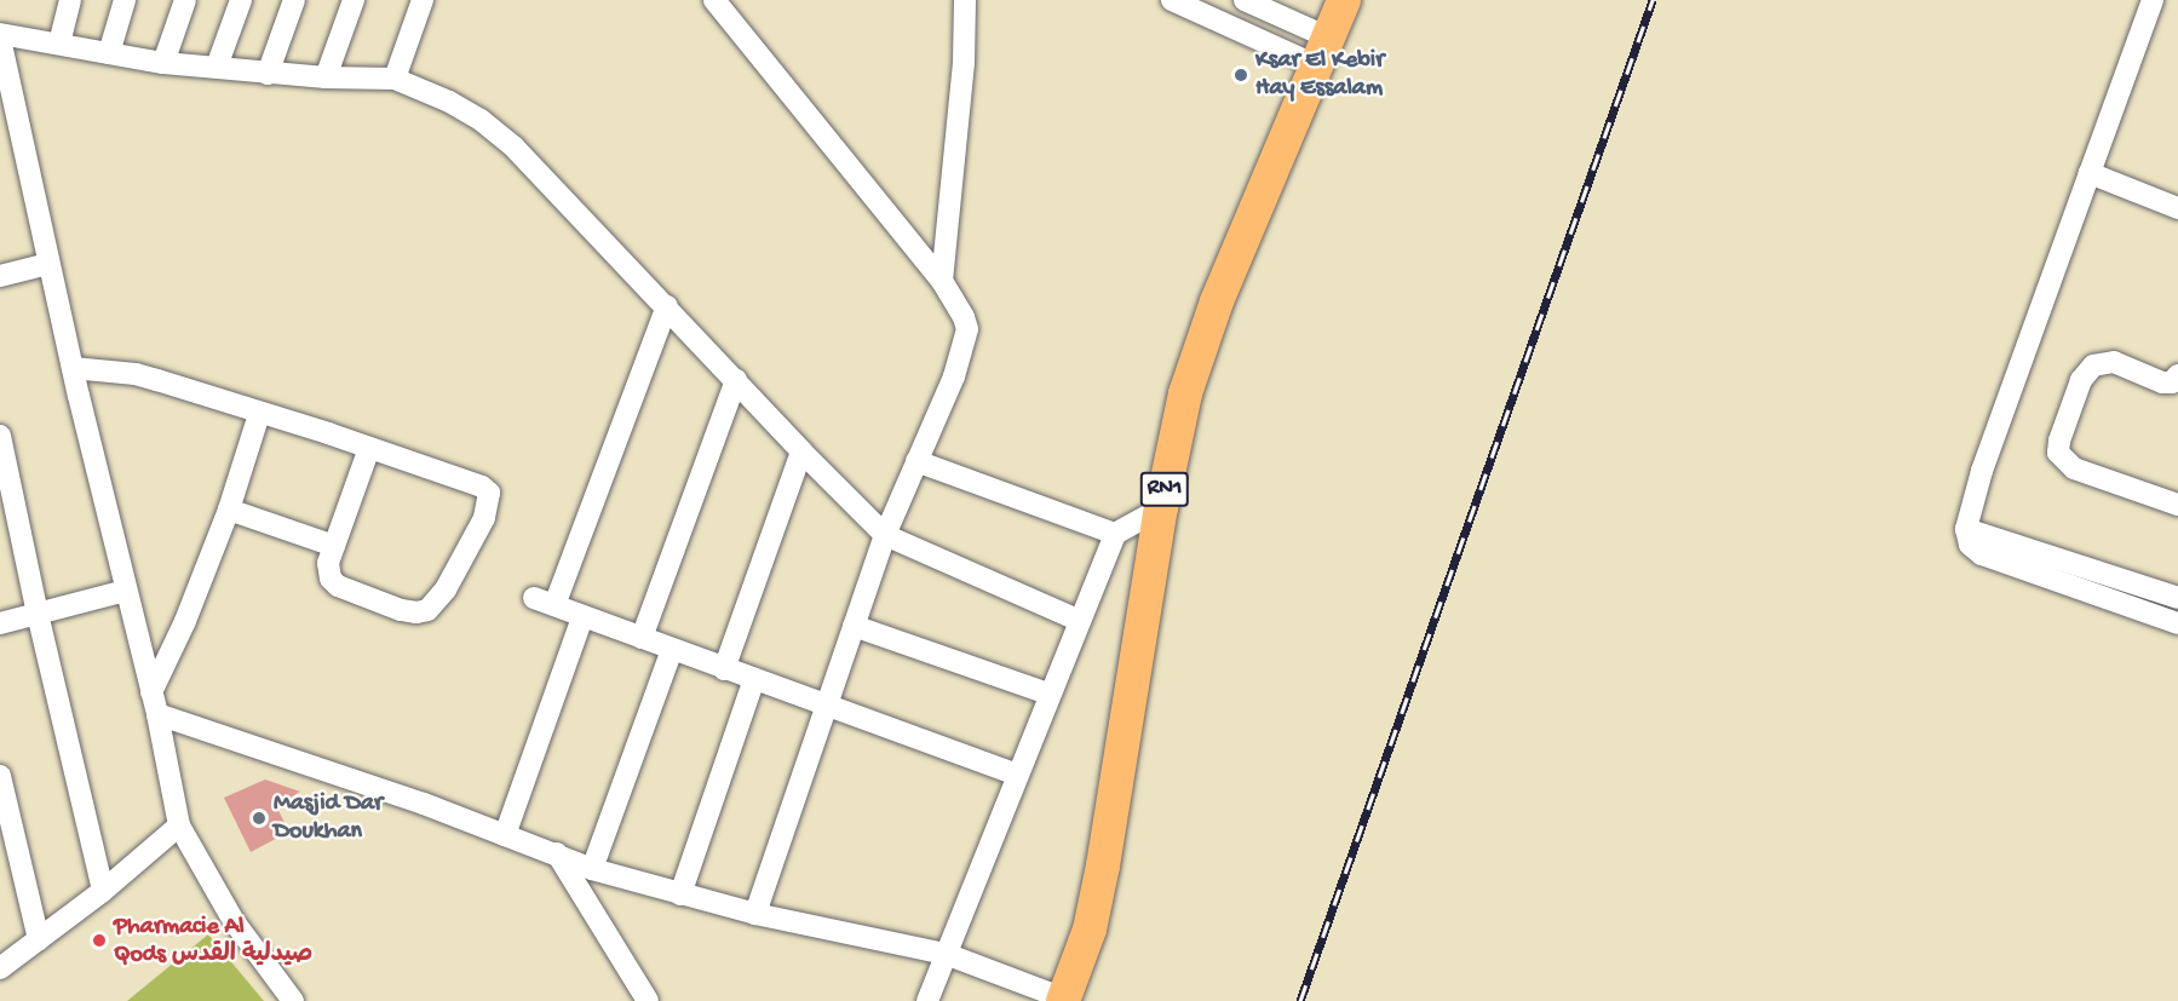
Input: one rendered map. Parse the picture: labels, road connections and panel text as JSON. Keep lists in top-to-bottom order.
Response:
{
  "streets": {
    "main road": ["RN1"]
  },
  "places": ["Ksar El Kebir Hay Essalam", "Masjid Dar Doukhan", "Pharmacie Al Qods صيدلية القدس"]
}
